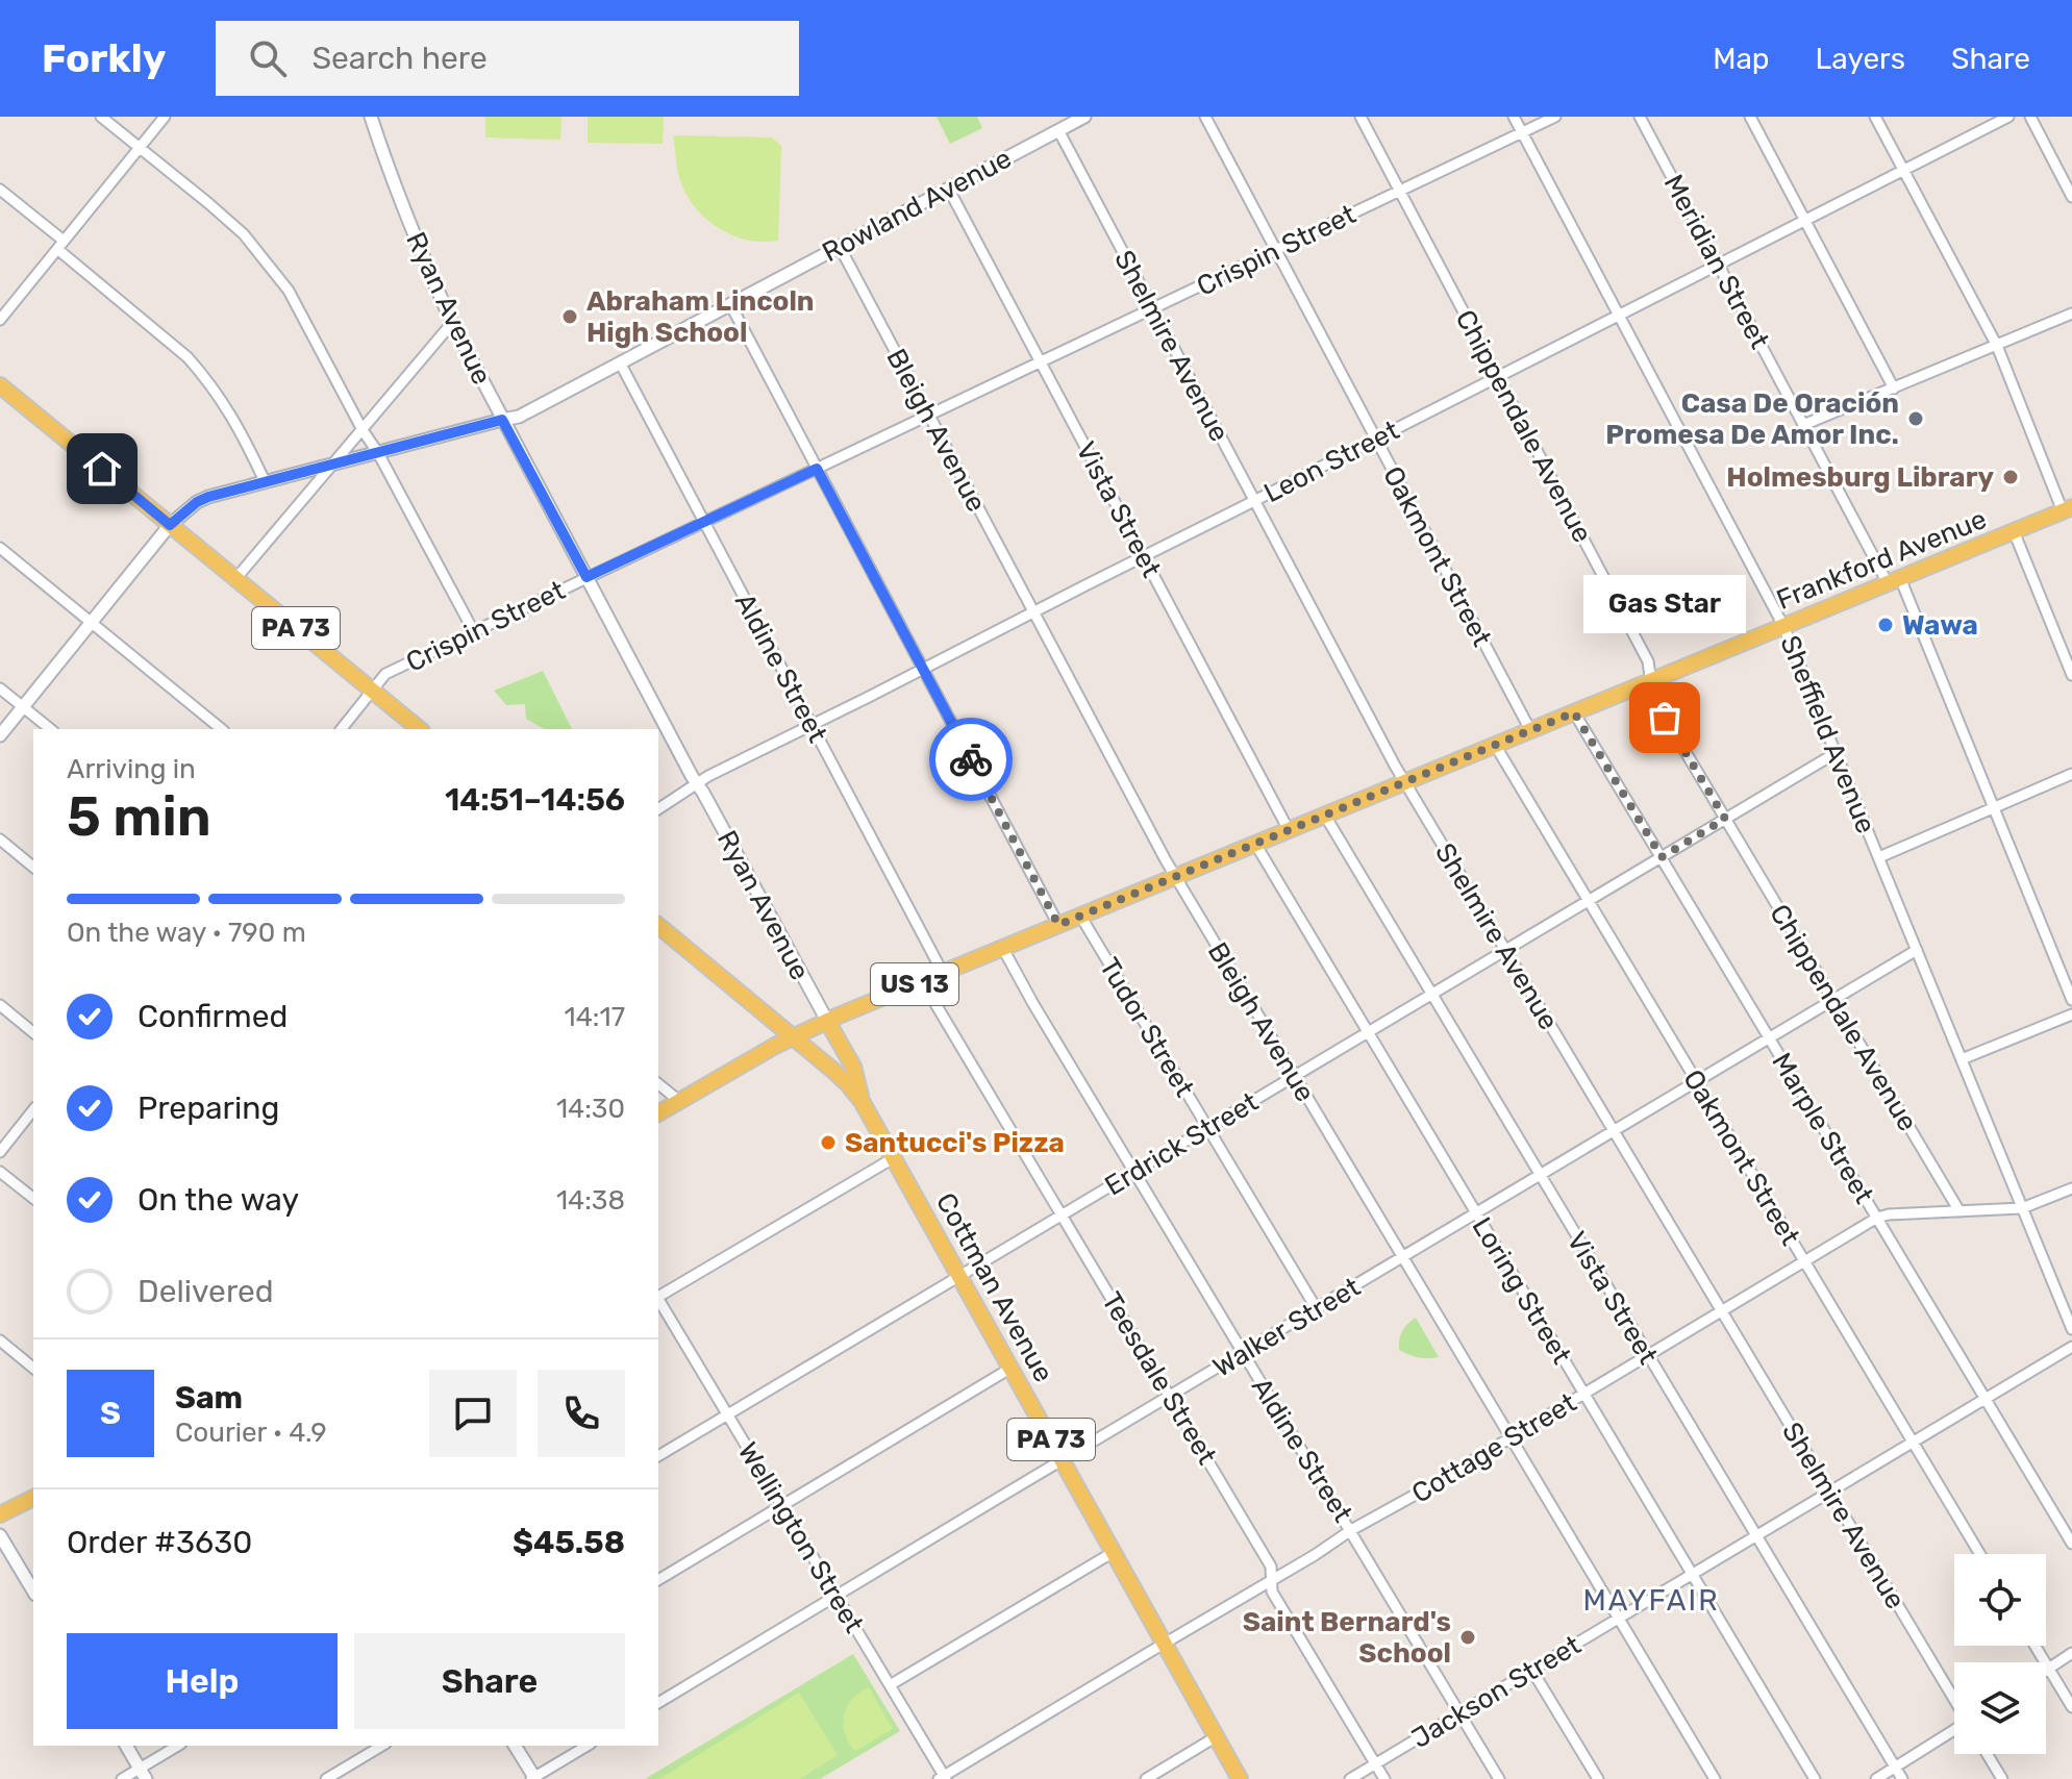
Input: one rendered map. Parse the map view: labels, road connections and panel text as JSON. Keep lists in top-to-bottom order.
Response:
{
  "streets": {
    "main road": [
      "Frankford Avenue",
      "PA 73",
      "US 13",
      "Cottman Avenue"
    ],
    "street": [
      "Rowland Avenue",
      "Crispin Street",
      "Meridian Street",
      "Ryan Avenue",
      "Shelmire Avenue",
      "Chippendale Avenue",
      "Bleigh Avenue",
      "Leon Street",
      "Vista Street",
      "Oakmont Street",
      "Aldine Street",
      "Sheffield Avenue",
      "Tudor Street",
      "Marple Street",
      "Erdrick Street",
      "Loring Street",
      "Walker Street",
      "Teesdale Street",
      "Cottage Street",
      "Wellington Street",
      "Jackson Street"
    ]
  },
  "crossings": [
    ["Rowland Avenue", "Ryan Avenue"],
    ["Rowland Avenue", "Shelmire Avenue"],
    ["Rowland Avenue", "Bleigh Avenue"],
    ["Rowland Avenue", "Vista Street"],
    ["Rowland Avenue", "PA 73"],
    ["Rowland Avenue", "Aldine Street"],
    ["Crispin Street", "Ryan Avenue"],
    ["Crispin Street", "Shelmire Avenue"],
    ["Crispin Street", "Chippendale Avenue"],
    ["Crispin Street", "Bleigh Avenue"],
    ["Crispin Street", "Vista Street"],
    ["Crispin Street", "Oakmont Street"],
    ["Crispin Street", "PA 73"],
    ["Crispin Street", "Aldine Street"],
    ["Crispin Street", "Sheffield Avenue"],
    ["Meridian Street", "Leon Street"],
    ["Meridian Street", "Frankford Avenue"],
    ["Ryan Avenue", "Leon Street"],
    ["Ryan Avenue", "Frankford Avenue"],
    ["Shelmire Avenue", "Leon Street"],
    ["Shelmire Avenue", "Frankford Avenue"],
    ["Shelmire Avenue", "Erdrick Street"],
    ["Shelmire Avenue", "Walker Street"],
    ["Shelmire Avenue", "Cottage Street"],
    ["Shelmire Avenue", "Jackson Street"],
    ["Chippendale Avenue", "Leon Street"],
    ["Chippendale Avenue", "Frankford Avenue"],
    ["Chippendale Avenue", "Erdrick Street"],
    ["Chippendale Avenue", "Walker Street"],
    ["Chippendale Avenue", "Cottage Street"],
    ["Bleigh Avenue", "Leon Street"],
    ["Bleigh Avenue", "Frankford Avenue"],
    ["Bleigh Avenue", "Erdrick Street"],
    ["Bleigh Avenue", "Walker Street"],
    ["Bleigh Avenue", "Cottage Street"],
    ["Bleigh Avenue", "Jackson Street"],
    ["Leon Street", "Vista Street"],
    ["Leon Street", "Oakmont Street"],
    ["Leon Street", "Aldine Street"],
    ["Leon Street", "Sheffield Avenue"],
    ["Vista Street", "Frankford Avenue"],
    ["Vista Street", "Erdrick Street"],
    ["Vista Street", "Walker Street"],
    ["Vista Street", "Cottage Street"],
    ["Vista Street", "Jackson Street"],
    ["Oakmont Street", "Frankford Avenue"],
    ["Oakmont Street", "Erdrick Street"],
    ["Oakmont Street", "Walker Street"],
    ["Oakmont Street", "Cottage Street"],
    ["Oakmont Street", "Jackson Street"],
    ["Frankford Avenue", "Aldine Street"],
    ["Frankford Avenue", "Sheffield Avenue"],
    ["Frankford Avenue", "Tudor Street"],
    ["Frankford Avenue", "Marple Street"],
    ["Frankford Avenue", "Cottman Avenue"],
    ["Frankford Avenue", "Loring Street"],
    ["Frankford Avenue", "Teesdale Street"],
    ["Aldine Street", "Erdrick Street"],
    ["Aldine Street", "Walker Street"],
    ["Aldine Street", "Cottage Street"],
    ["Aldine Street", "Jackson Street"],
    ["Sheffield Avenue", "Erdrick Street"],
    ["Sheffield Avenue", "Walker Street"],
    ["Sheffield Avenue", "Cottage Street"],
    ["Tudor Street", "Erdrick Street"],
    ["Tudor Street", "Walker Street"],
    ["Marple Street", "Erdrick Street"],
    ["Marple Street", "Walker Street"],
    ["Marple Street", "Cottage Street"],
    ["Marple Street", "Jackson Street"],
    ["Erdrick Street", "Cottman Avenue"],
    ["Erdrick Street", "Loring Street"],
    ["Erdrick Street", "Teesdale Street"],
    ["Erdrick Street", "Wellington Street"],
    ["Cottman Avenue", "Walker Street"],
    ["Cottman Avenue", "Cottage Street"],
    ["Loring Street", "Walker Street"],
    ["Loring Street", "Cottage Street"],
    ["Loring Street", "Jackson Street"],
    ["Walker Street", "Teesdale Street"],
    ["Walker Street", "Wellington Street"],
    ["Teesdale Street", "Cottage Street"],
    ["Teesdale Street", "Jackson Street"],
    ["Cottage Street", "Wellington Street"]
  ],
  "districts": ["MAYFAIR"],
  "places": [
    "Abraham Lincoln High School",
    "Casa De Oración Promesa De Amor Inc.",
    "Holmesburg Library",
    "Wawa",
    "Gas Star",
    "Santucci's Pizza",
    "Saint Bernard's School"
  ],
  "page": {
    "header": "Forkly",
    "search": "Search here",
    "nav": ["Map", "Layers", "Share"],
    "bubble": "Gas Star",
    "heading": ["5 min", "Arriving in", "14:51–14:56"],
    "panel": [
      "Sam",
      "Courier · 4.9",
      "Order #3630",
      "$45.58"
    ],
    "bar": "On the way · 790 m",
    "list": [
      ["Confirmed", "14:17"],
      ["Preparing", "14:30"],
      ["On the way", "14:38"],
      "Delivered"
    ],
    "round": "S",
    "buttons": ["Help", "Share"]
  }
}
